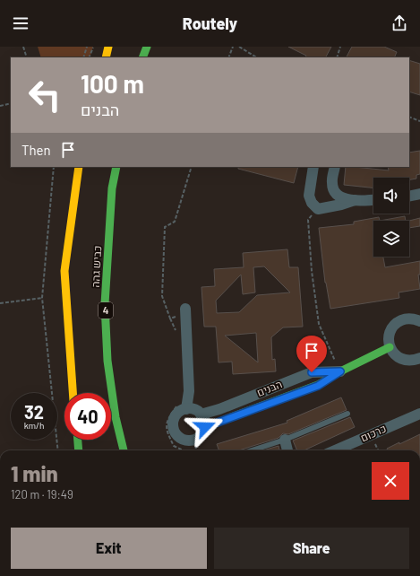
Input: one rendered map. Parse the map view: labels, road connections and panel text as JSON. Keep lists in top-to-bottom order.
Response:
{
  "streets": {
    "main road": ["כביש גהה", "4", "הבנים"],
    "street": ["כרכום"]
  },
  "page": {
    "header": "Routely",
    "turn": ["100 m", "הבנים"],
    "then": "Then",
    "speed": "32 km/h",
    "limit": "40",
    "heading": ["1 min", "120 m · 19:49"],
    "buttons": ["Exit", "Share"]
  }
}
